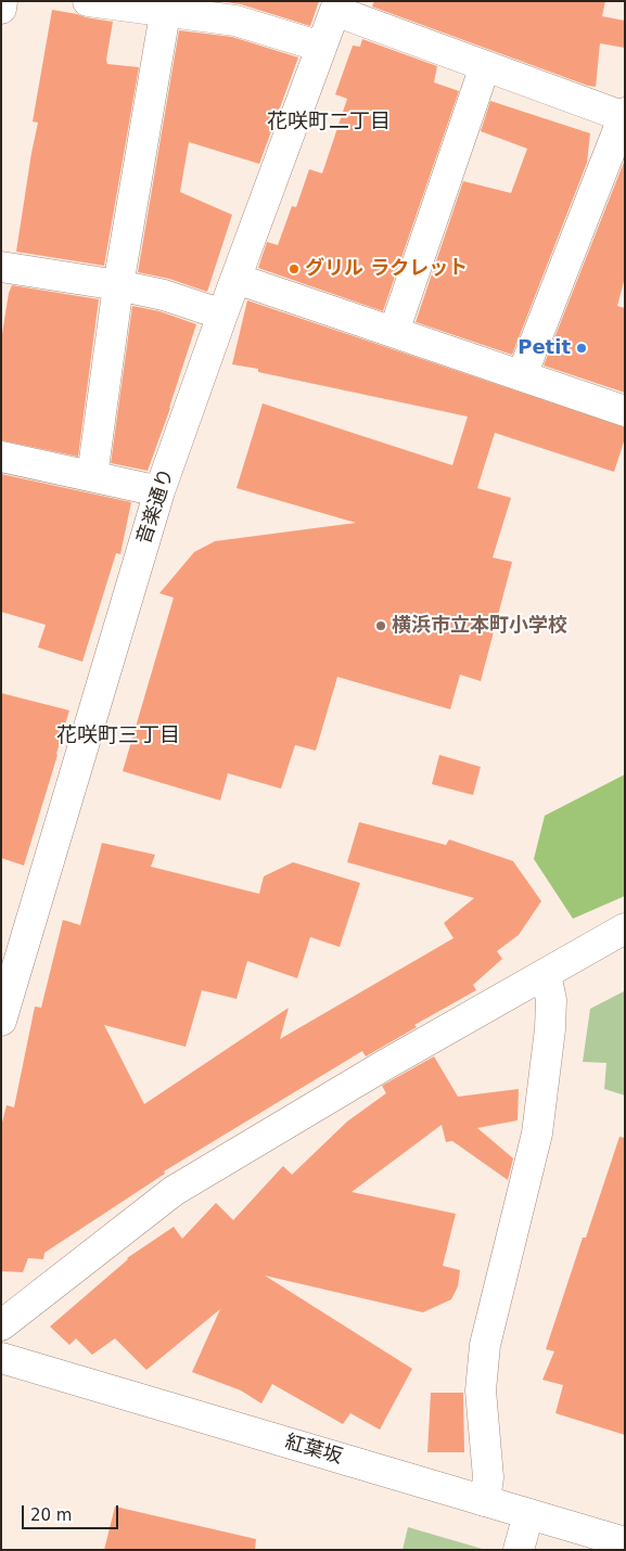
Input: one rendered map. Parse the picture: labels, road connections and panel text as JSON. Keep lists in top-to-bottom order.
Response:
{
  "streets": {
    "street": ["音楽通り", "紅葉坂"]
  },
  "districts": ["花咲町二丁目", "花咲町三丁目"],
  "places": ["グリル ラクレット", "Petit", "横浜市立本町小学校"],
  "scale_bar": "20 m"
}
